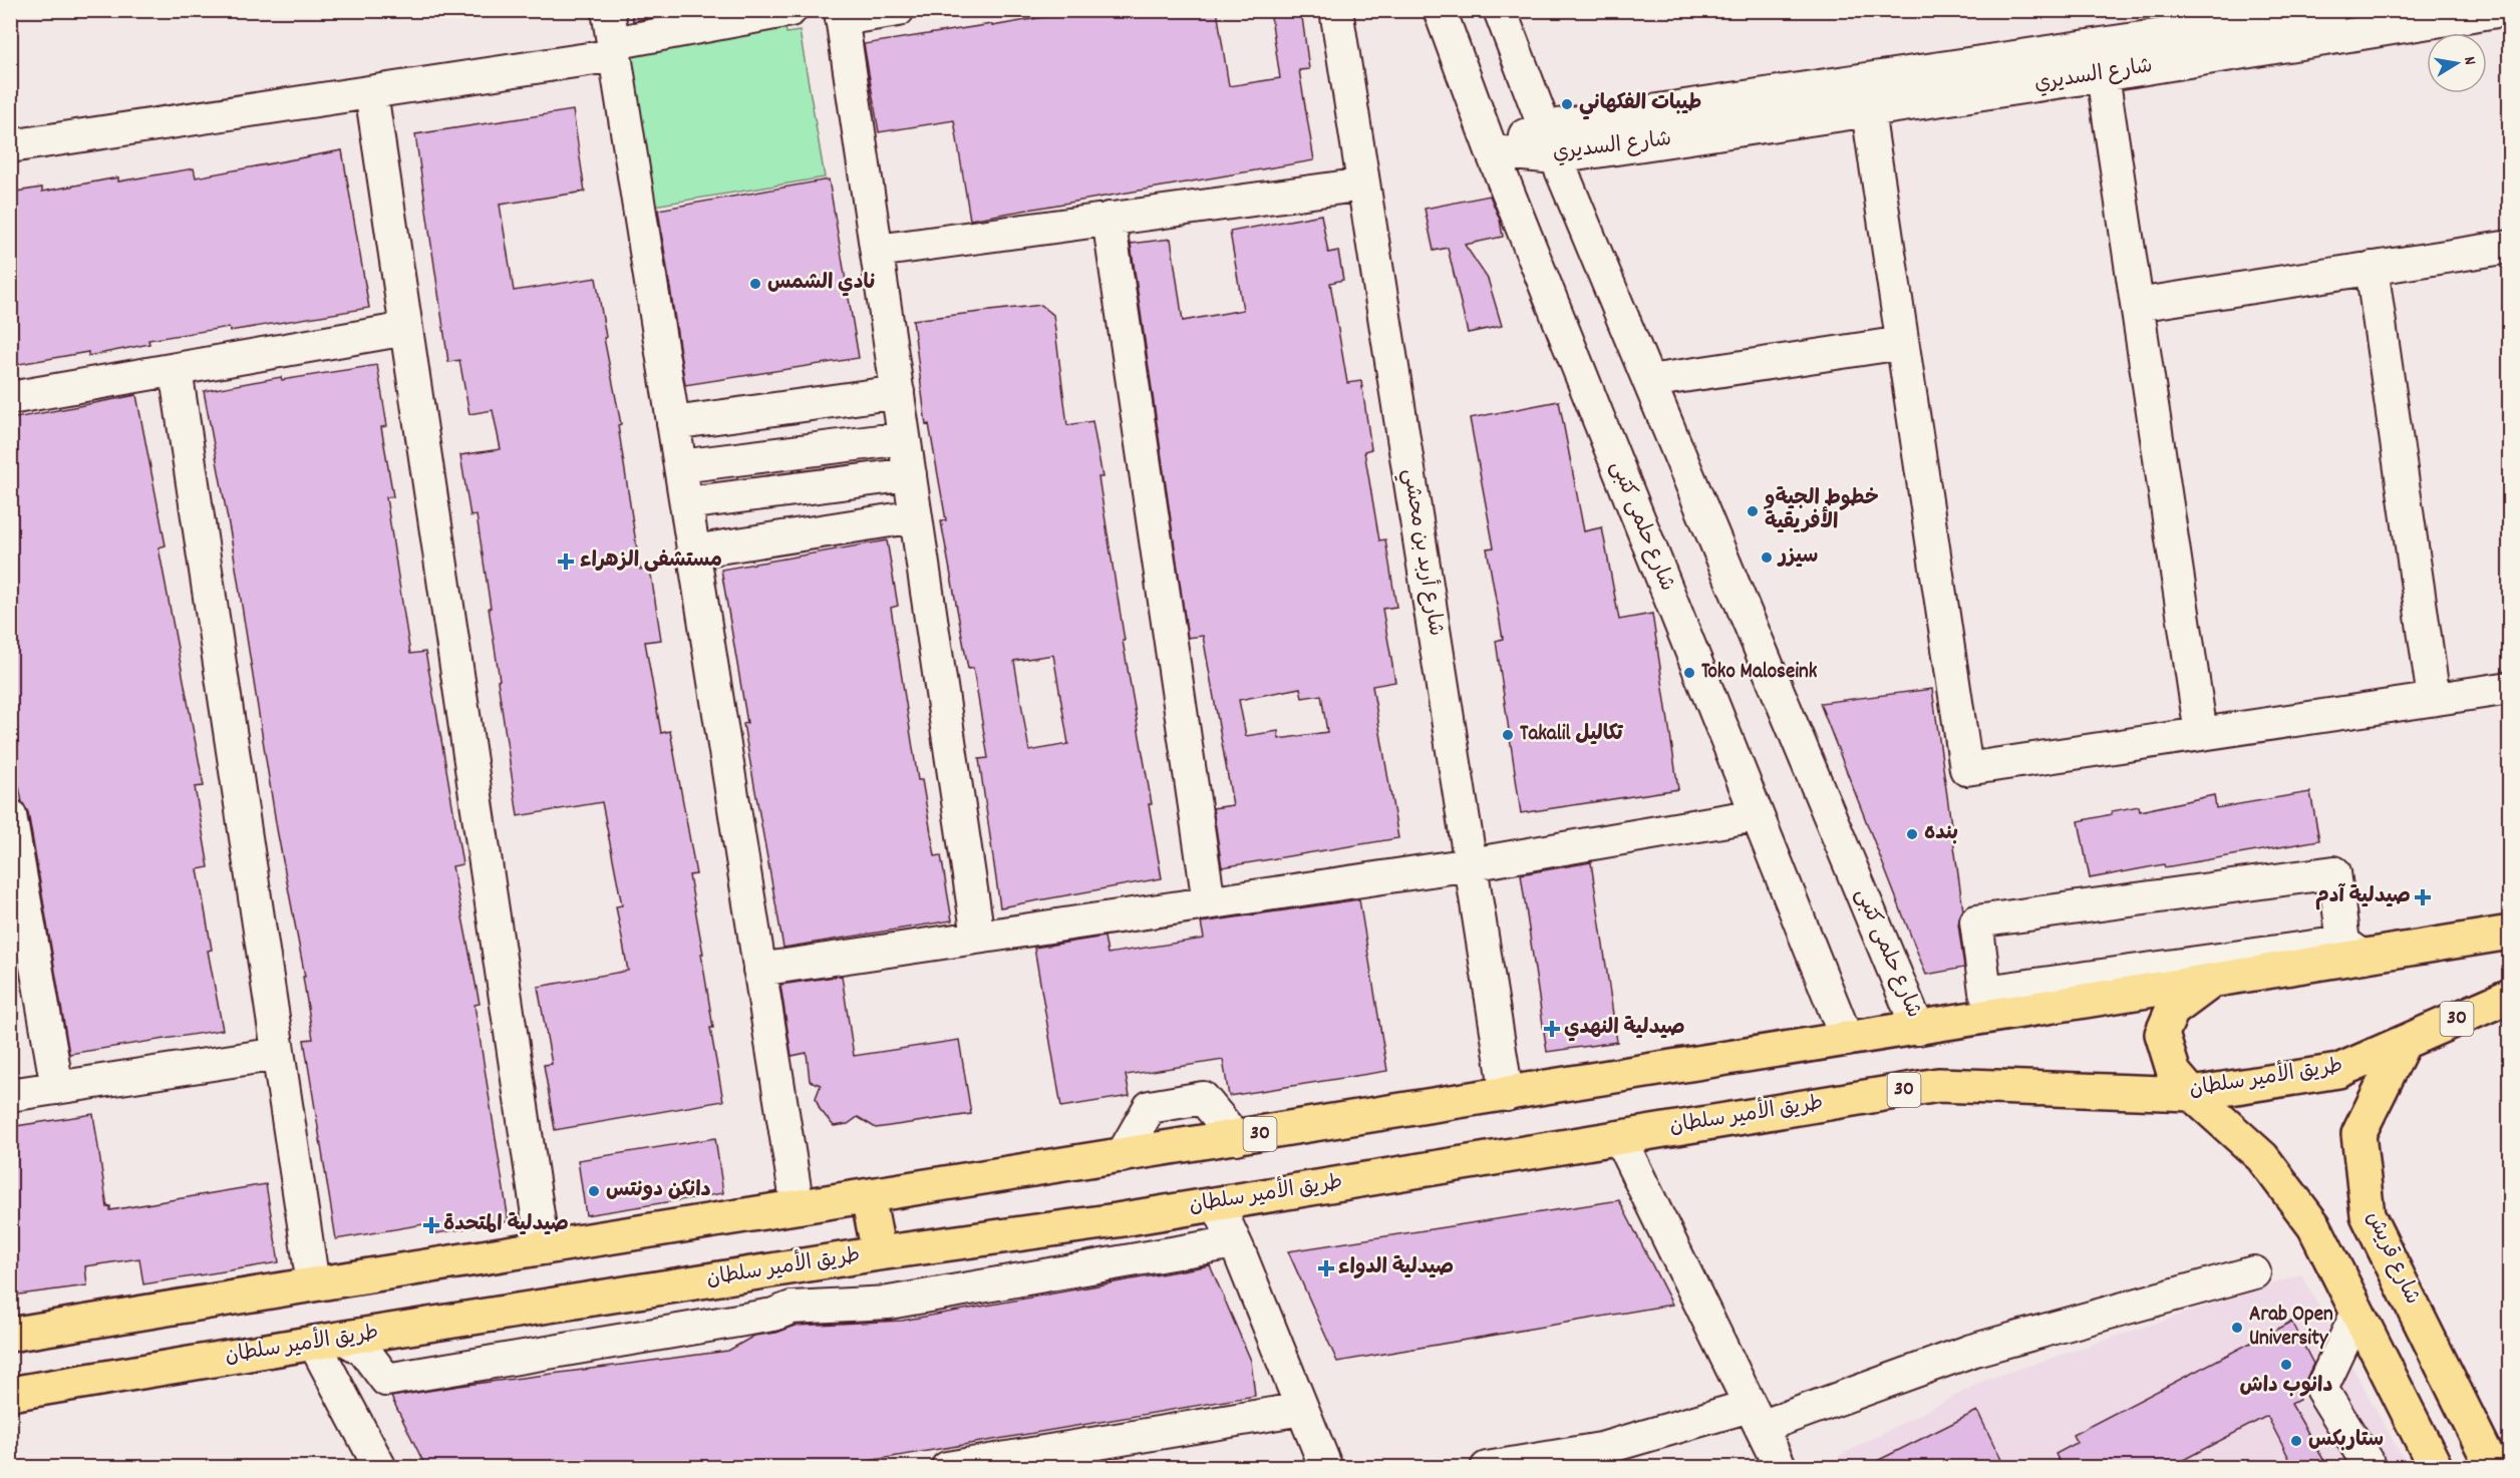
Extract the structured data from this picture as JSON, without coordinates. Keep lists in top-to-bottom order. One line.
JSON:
{"streets":{"main road":["30","طريق الأمير سلطان","شارع قريش"],"street":["شارع السديري","شارع حلمى كتبى","شارع أربد بن محشي"]},"crossings":[["شارع السديري","شارع حلمى كتبى"],["شارع حلمى كتبى","30"],["شارع أربد بن محشي","30"],["طريق الأمير سلطان","شارع قريش"]],"places":{"other":["طيبات الفكهاني","نادي الشمس","خطوط الجيةو الأفريقية","سيزر","Toko Maloseink","Takalil تكاليل","بنده","دانكن دونتس","Arab Open University","دانوب داش","ستاربكس"],"health":["مستشفى الزهراء","صيدلية آدم","صيدلية النهدي","صيدلية المتحدة","صيدلية الدواء"]},"north":"right"}
